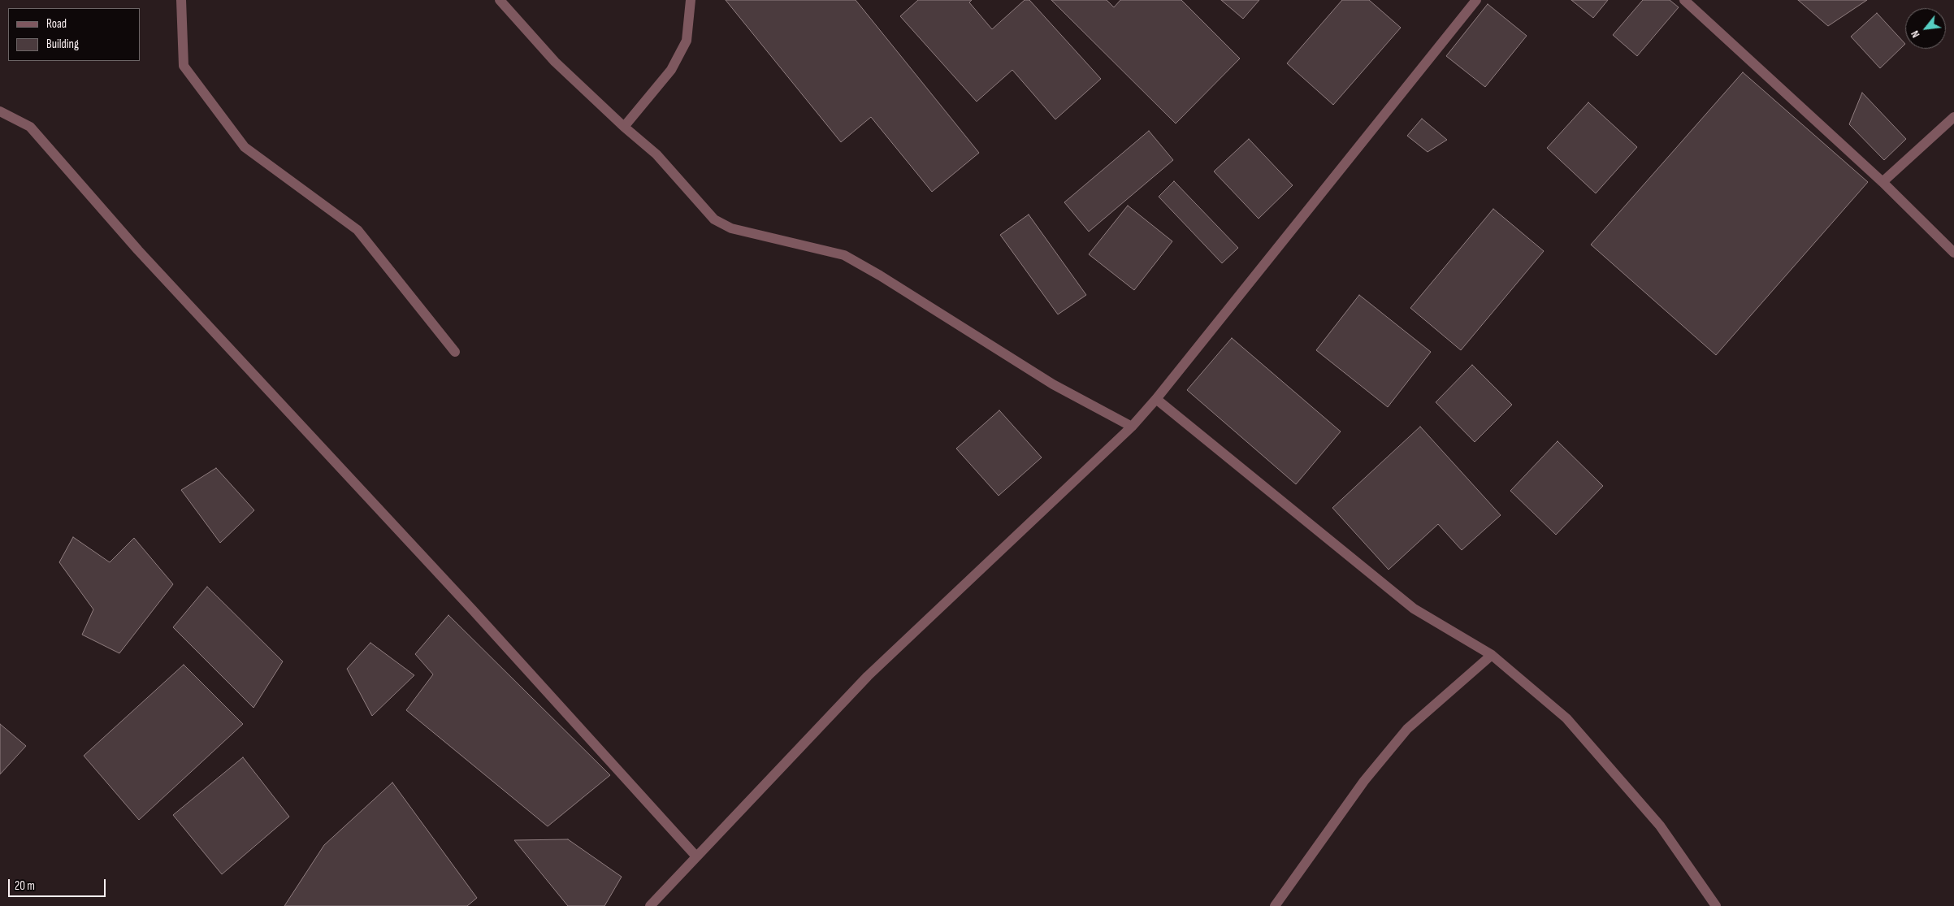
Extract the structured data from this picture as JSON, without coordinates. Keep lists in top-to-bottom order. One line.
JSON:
{"legend":["Road","Building"],"scale_bar":"20 m","north":"bottom left"}
